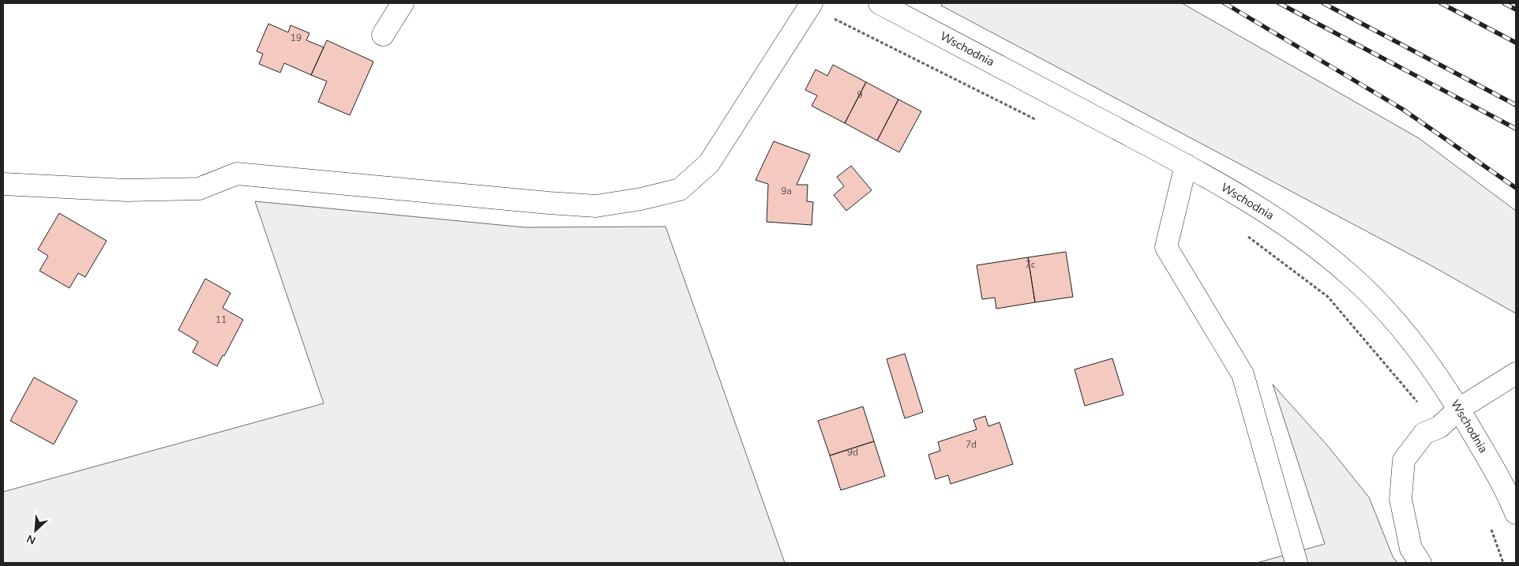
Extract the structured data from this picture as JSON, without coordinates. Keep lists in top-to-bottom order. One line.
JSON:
{"streets":{"main road":["Wschodnia"]},"house_numbers":["19","9","9a","7c","11","7d","9d"],"north":"bottom left"}
